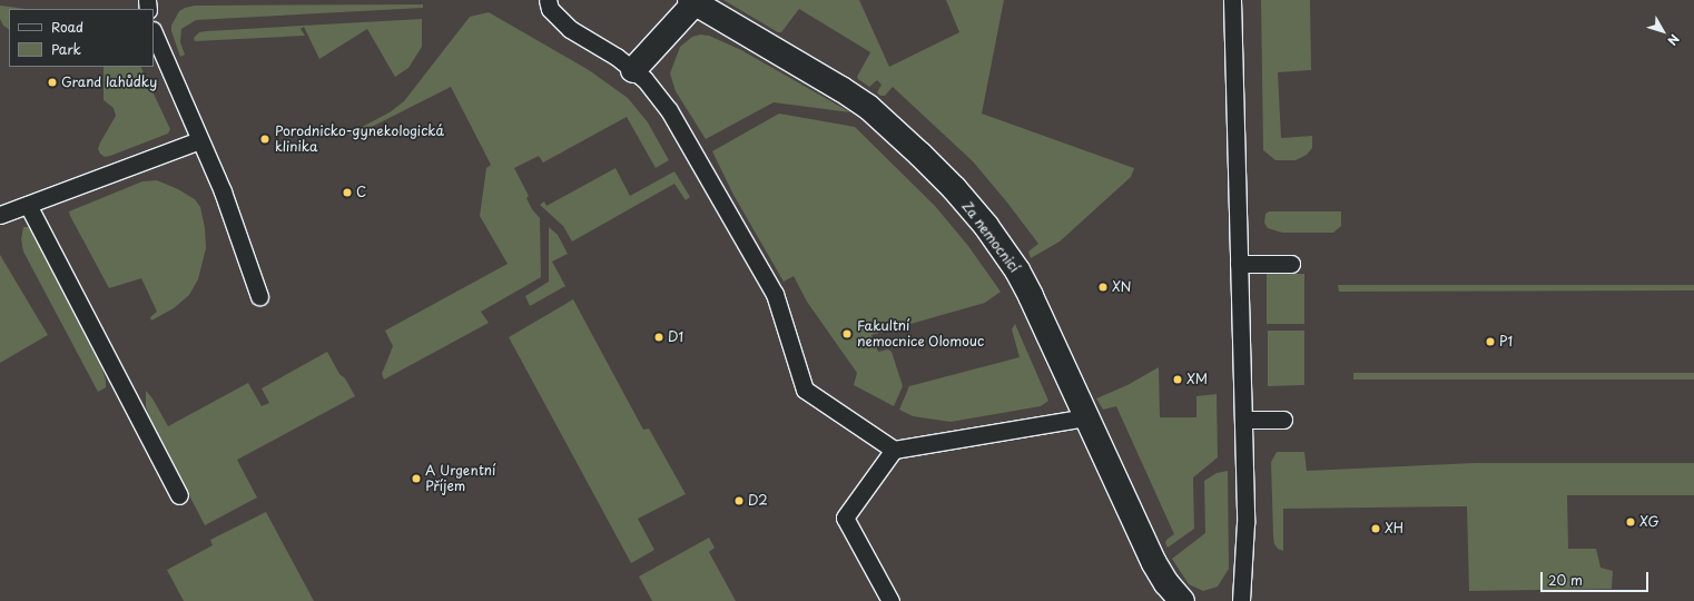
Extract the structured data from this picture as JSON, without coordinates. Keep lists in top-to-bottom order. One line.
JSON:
{"streets":{"street":["Za nemocnicí"]},"places":["Grand lahůdky","Porodnicko-gynekologická klinika","C","XN","Fakultní nemocnice Olomouc","D1","P1","XM","A Urgentní Příjem","D2","XG","XH"],"legend":["Road","Park"],"scale_bar":"20 m","north":"bottom right"}
